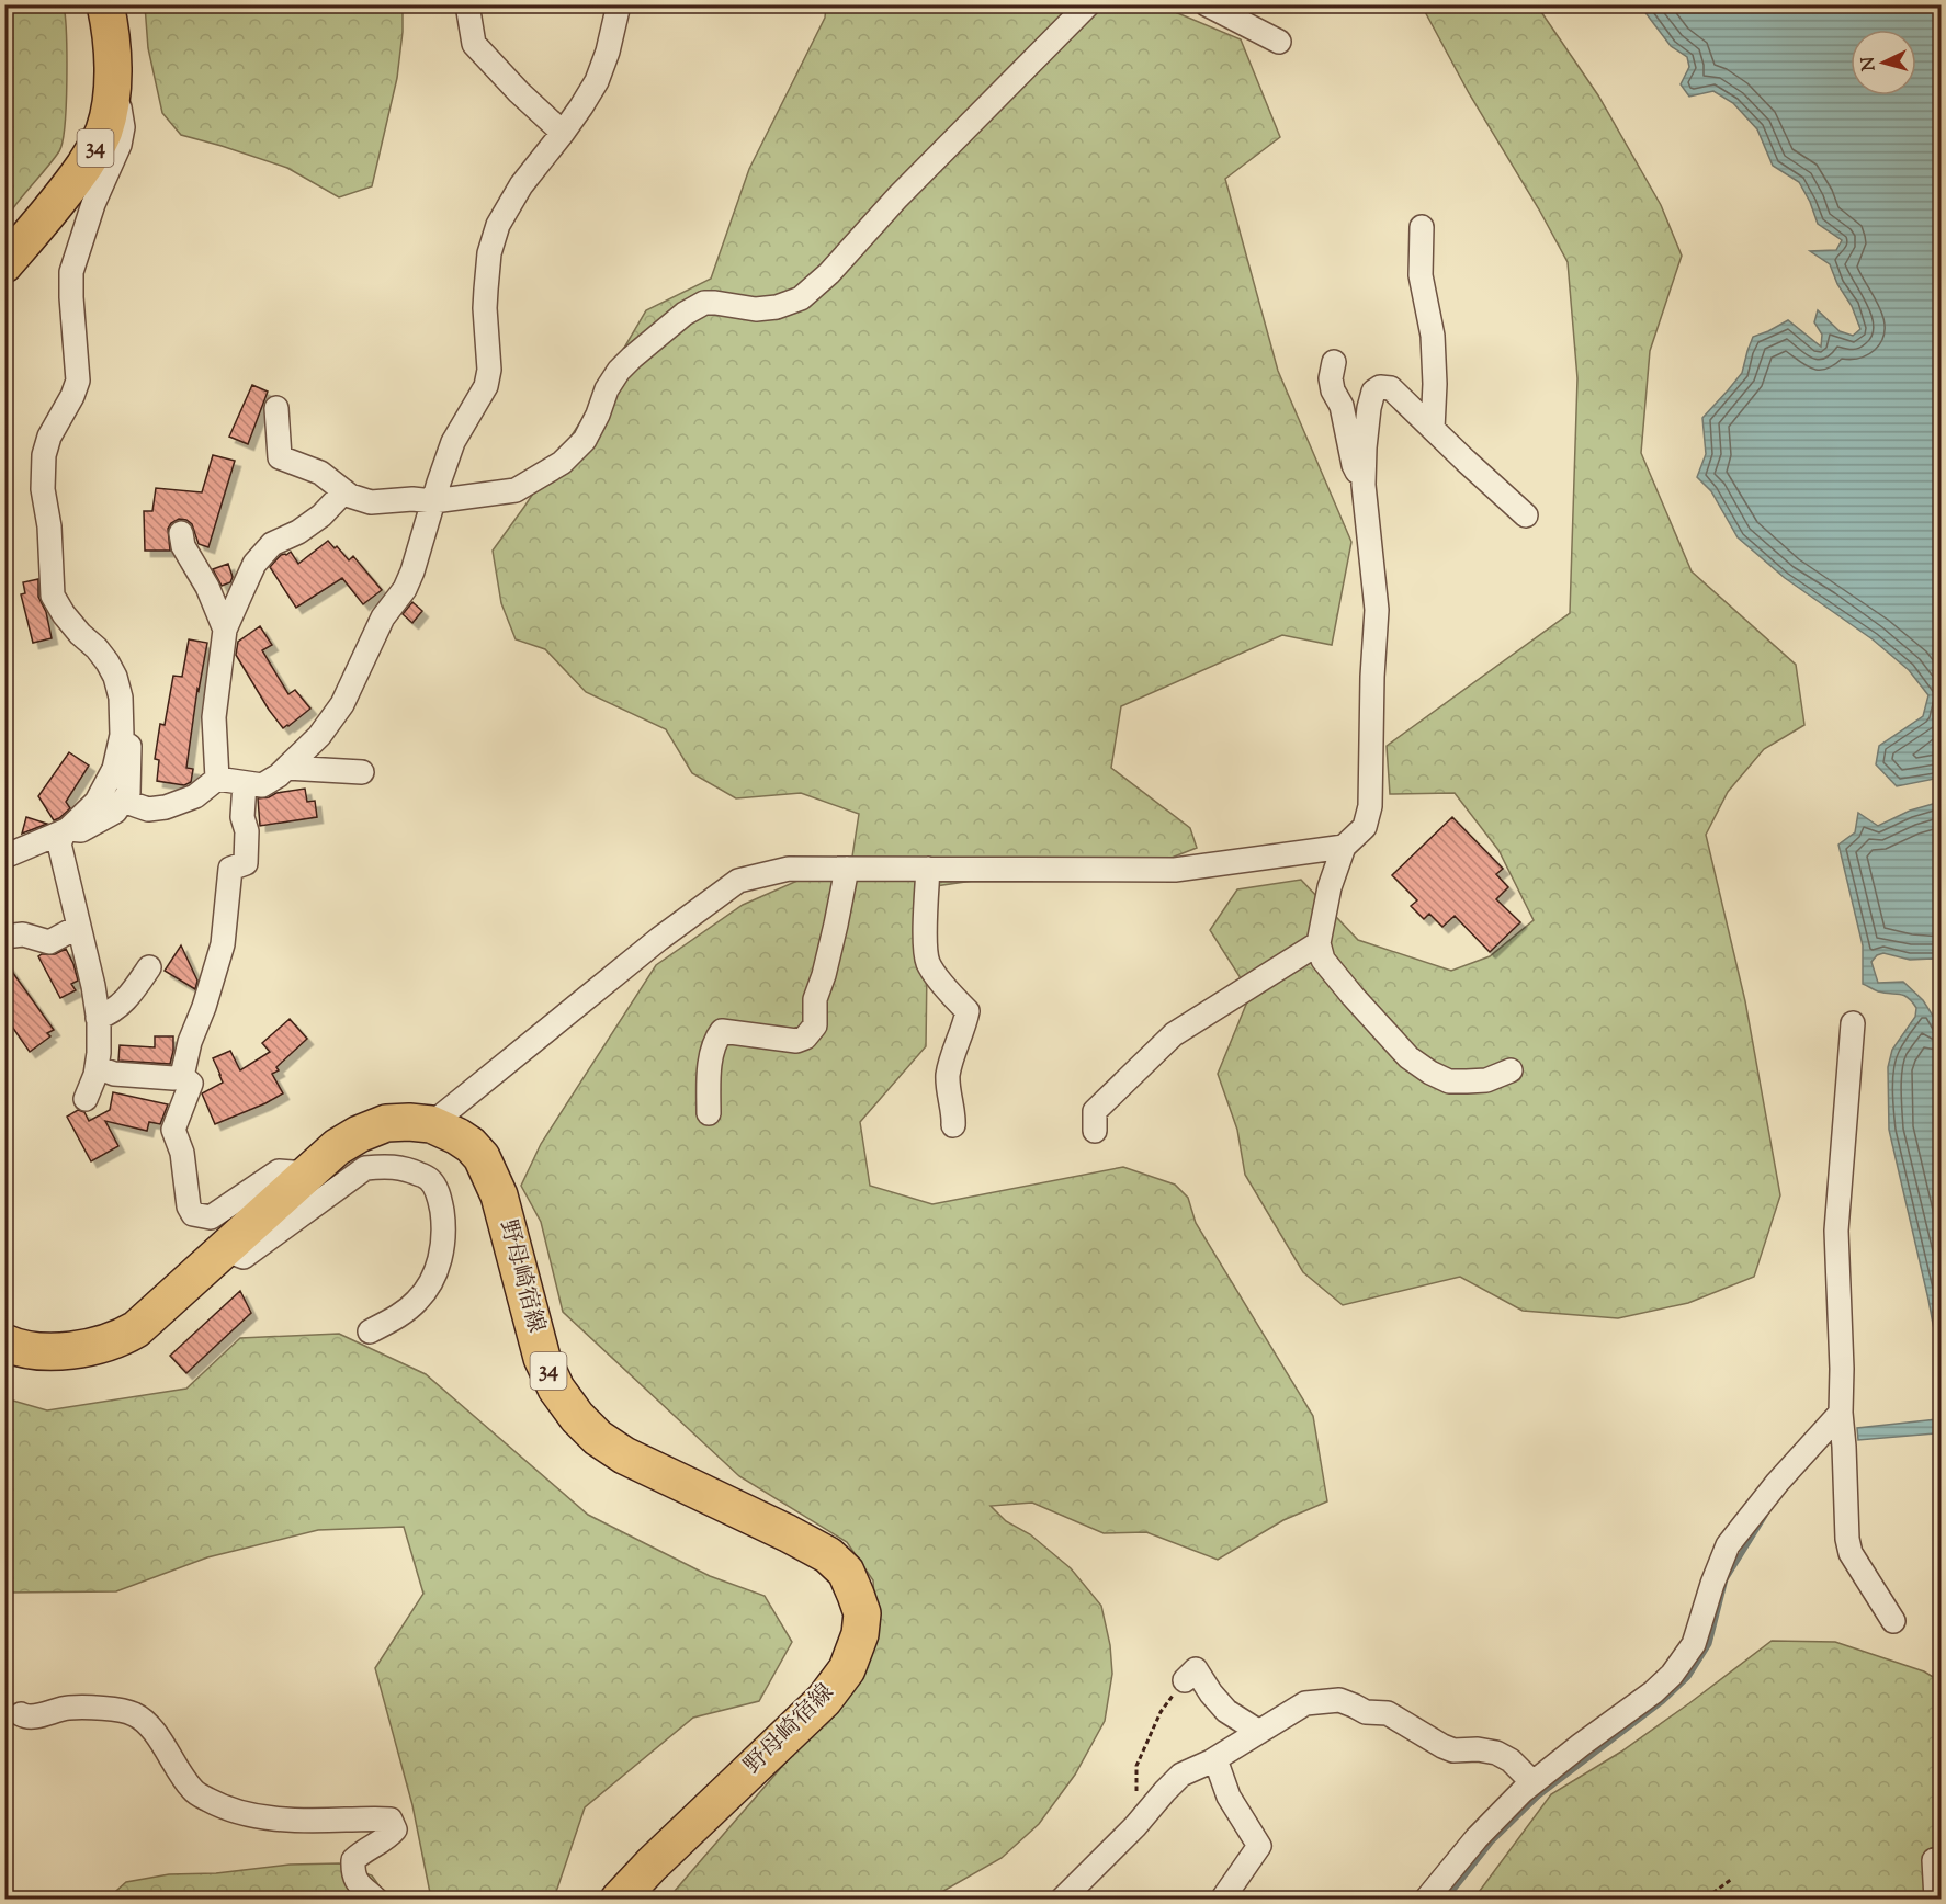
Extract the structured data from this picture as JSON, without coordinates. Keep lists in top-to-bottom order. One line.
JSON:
{"streets":{"main road":["34","野母崎宿線"]},"north":"left"}
